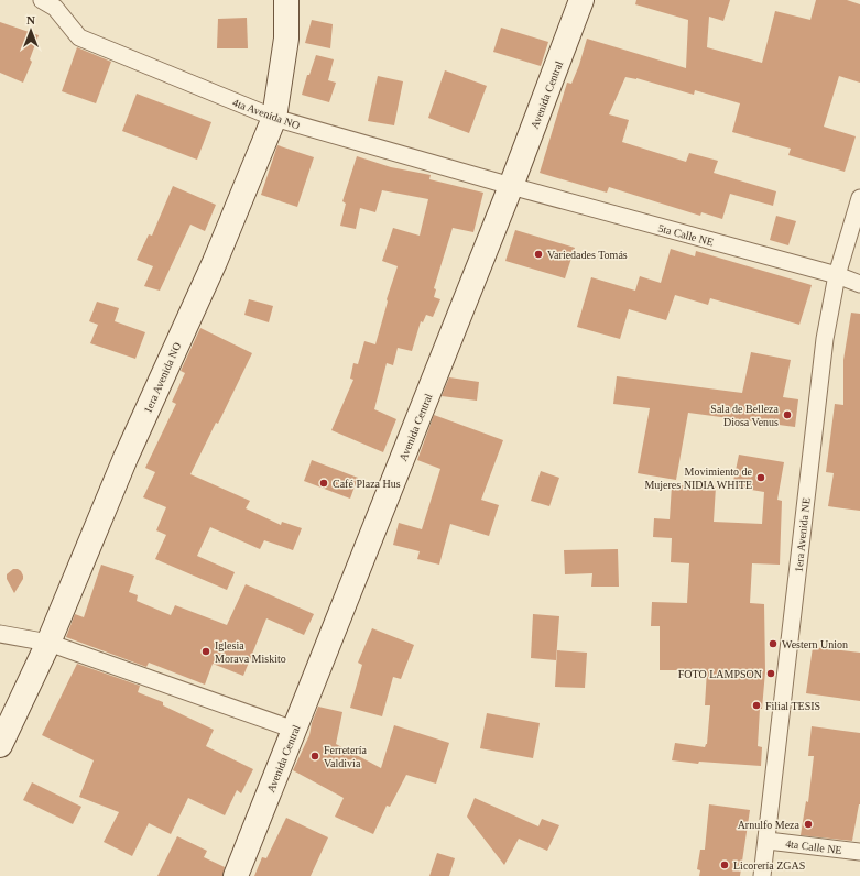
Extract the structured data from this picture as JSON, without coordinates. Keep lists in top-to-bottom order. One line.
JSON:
{"streets":{"street":["Avenida Central","4ta Avenida NO","5ta Calle NE","1era Avenida NO","1era Avenida NE","4ta Calle NE"]},"crossings":[["Avenida Central","4ta Avenida NO"],["Avenida Central","5ta Calle NE"],["4ta Avenida NO","5ta Calle NE"],["4ta Avenida NO","1era Avenida NO"],["5ta Calle NE","1era Avenida NE"],["1era Avenida NE","4ta Calle NE"]],"places":["Variedades Tomás","Sala de Belleza Diosa Venus","Movimiento de Mujeres NIDIA WHITE","Café Plaza Hus","Western Union","Iglesia Morava Miskito","FOTO LAMPSON","Filial TESIS","Ferretería Valdivia","Arnulfo Meza","Licorería ZGAS"],"north":"top"}
